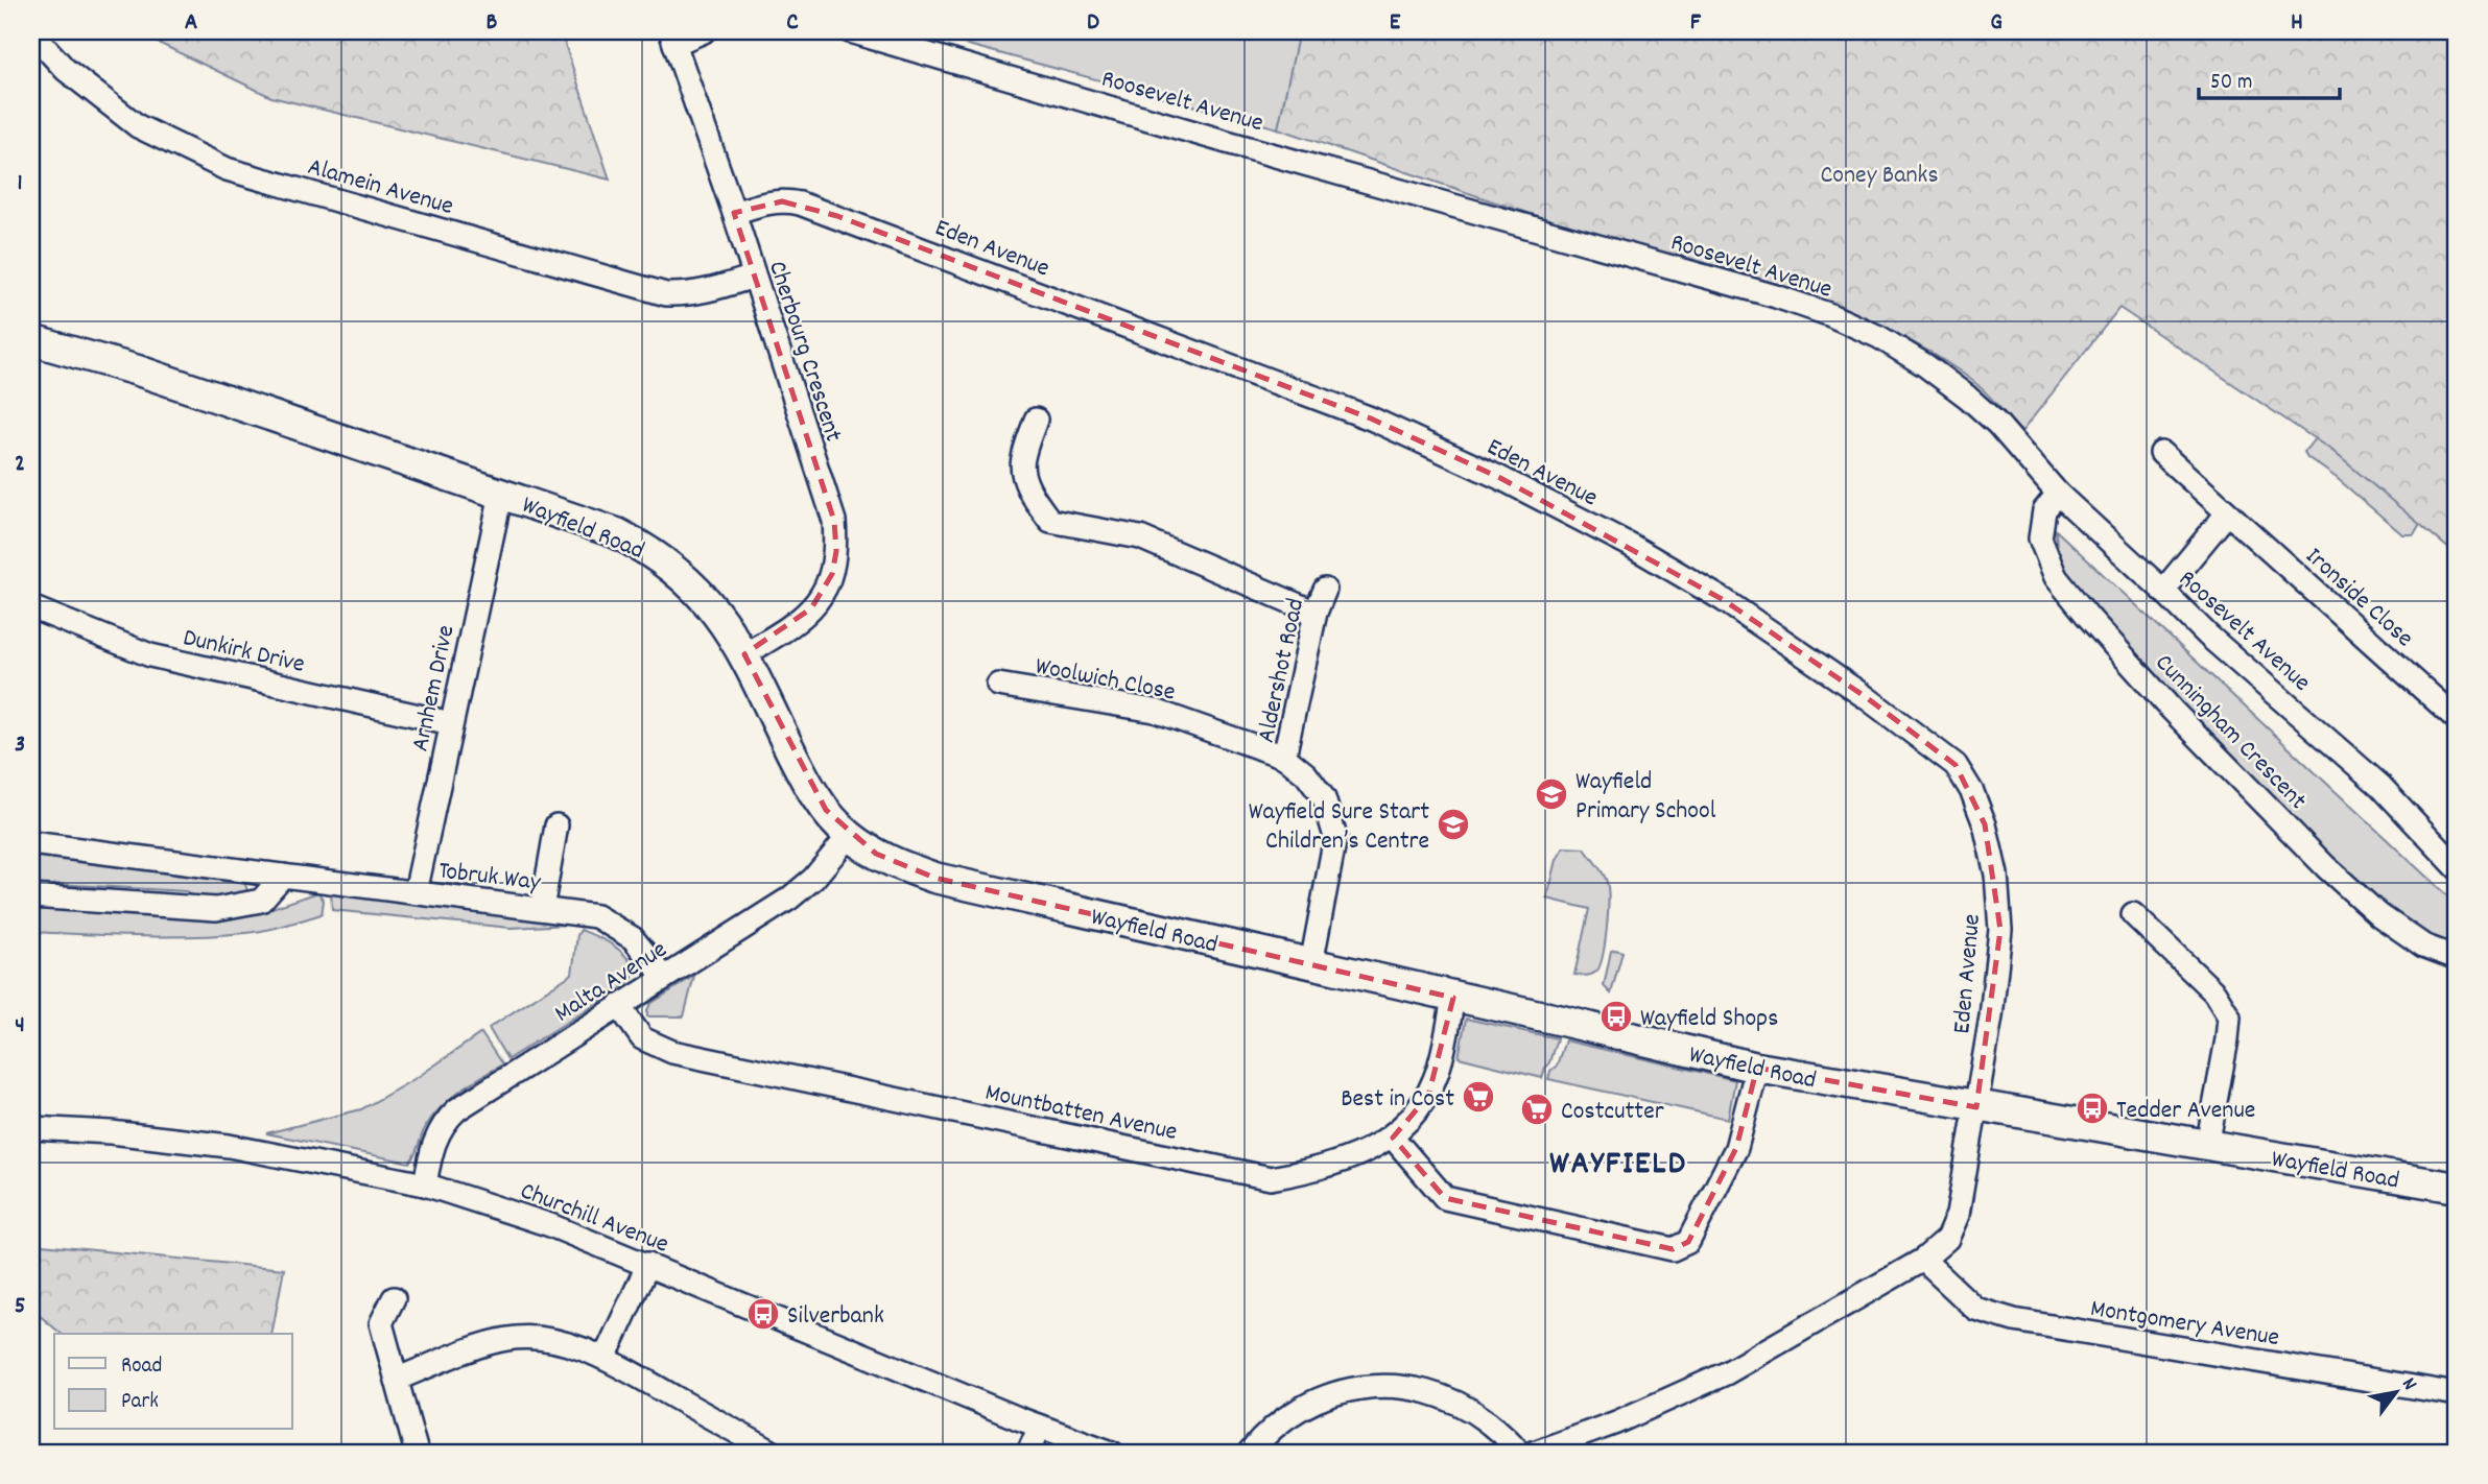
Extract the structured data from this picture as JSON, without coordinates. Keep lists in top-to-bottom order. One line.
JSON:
{"streets":{"street":["Roosevelt Avenue","Alamein Avenue","Eden Avenue","Cherbourg Crescent","Wayfield Road","Ironside Close","Dunkirk Drive","Aldershot Road","Woolwich Close","Arnhem Drive","Cunningham Crescent","Tobruk Way","Malta Avenue","Mountbatten Avenue","Churchill Avenue","Montgomery Avenue"]},"crossings":[["Roosevelt Avenue","Cunningham Crescent"],["Alamein Avenue","Cherbourg Crescent"],["Eden Avenue","Cherbourg Crescent"],["Eden Avenue","Wayfield Road"],["Cherbourg Crescent","Wayfield Road"],["Wayfield Road","Aldershot Road"],["Wayfield Road","Arnhem Drive"],["Wayfield Road","Malta Avenue"],["Wayfield Road","Mountbatten Avenue"],["Dunkirk Drive","Arnhem Drive"],["Aldershot Road","Woolwich Close"],["Arnhem Drive","Tobruk Way"],["Tobruk Way","Malta Avenue"],["Malta Avenue","Mountbatten Avenue"],["Malta Avenue","Churchill Avenue"]],"districts":["WAYFIELD"],"parks":["Coney Banks"],"places":{"school or university":["Wayfield Primary School","Wayfield Sure Start Children’s Centre"],"bus stop":["Wayfield Shops","Tedder Avenue","Silverbank"],"supermarket":["Best in Cost","Costcutter"]},"legend":["Road","Park"],"scale_bar":"50 m","north":"top right","grid":{"columns":["A","B","C","D","E","F","G","H"],"rows":["1","2","3","4","5"]}}
